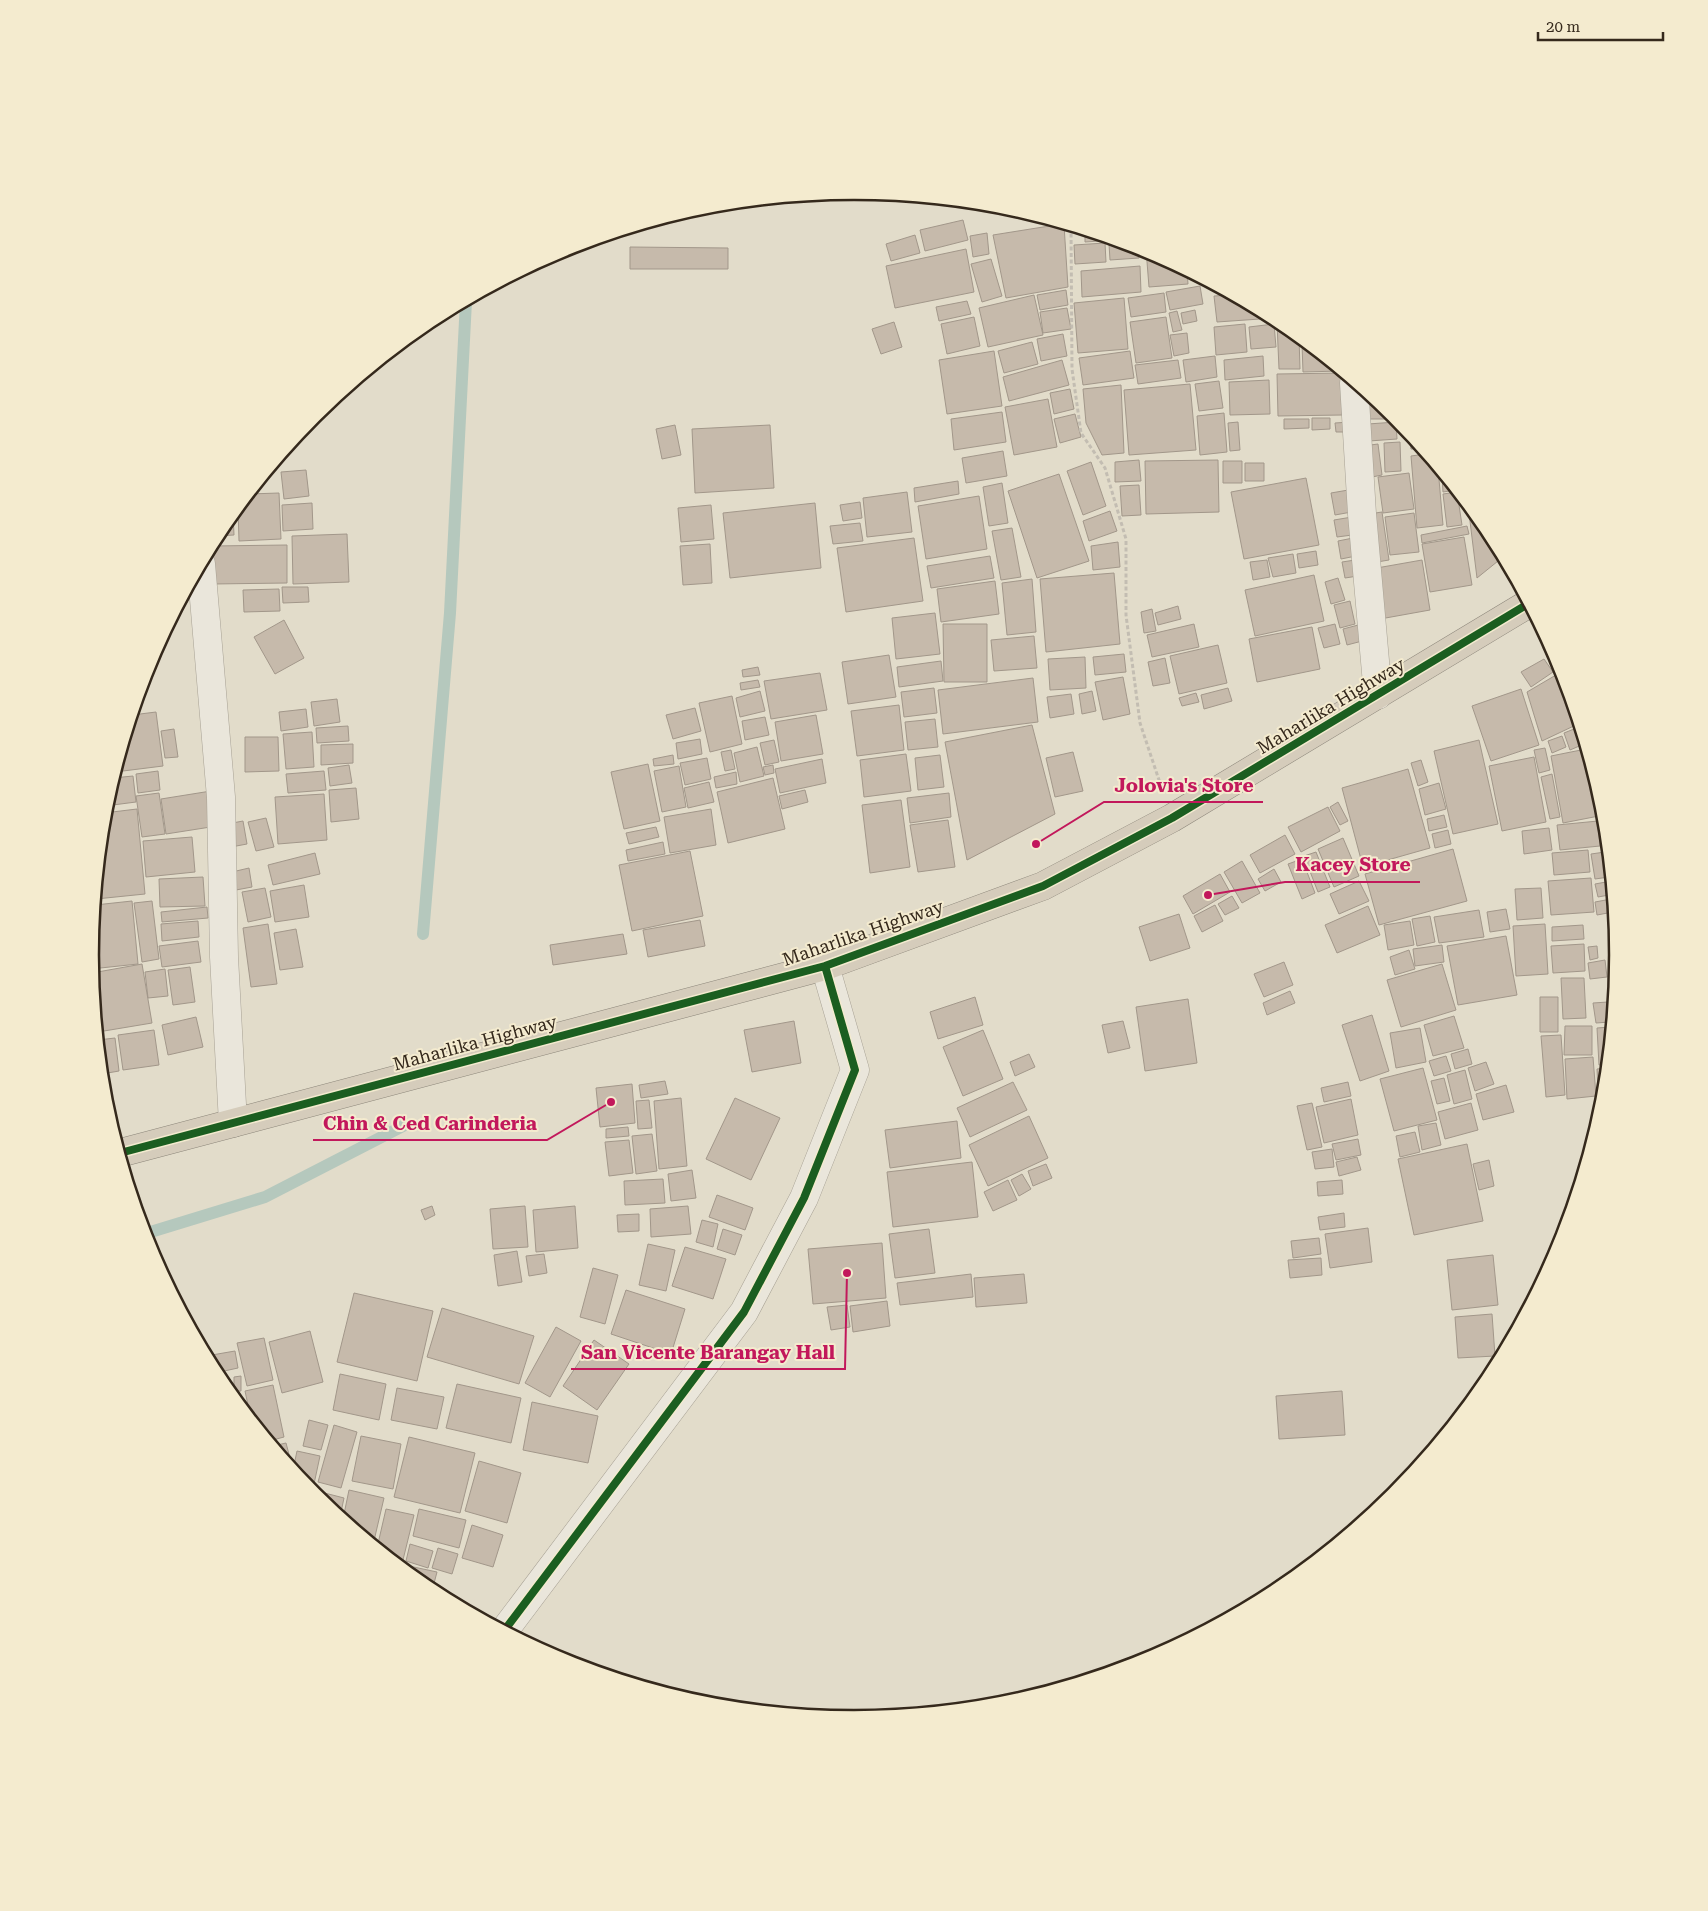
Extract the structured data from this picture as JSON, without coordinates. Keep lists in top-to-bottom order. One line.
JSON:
{"streets":{"highway":["Maharlika Highway"]},"places":["Jolovia's Store","Kacey Store","Chin & Ced Carinderia","San Vicente Barangay Hall"],"scale_bar":"20 m"}
